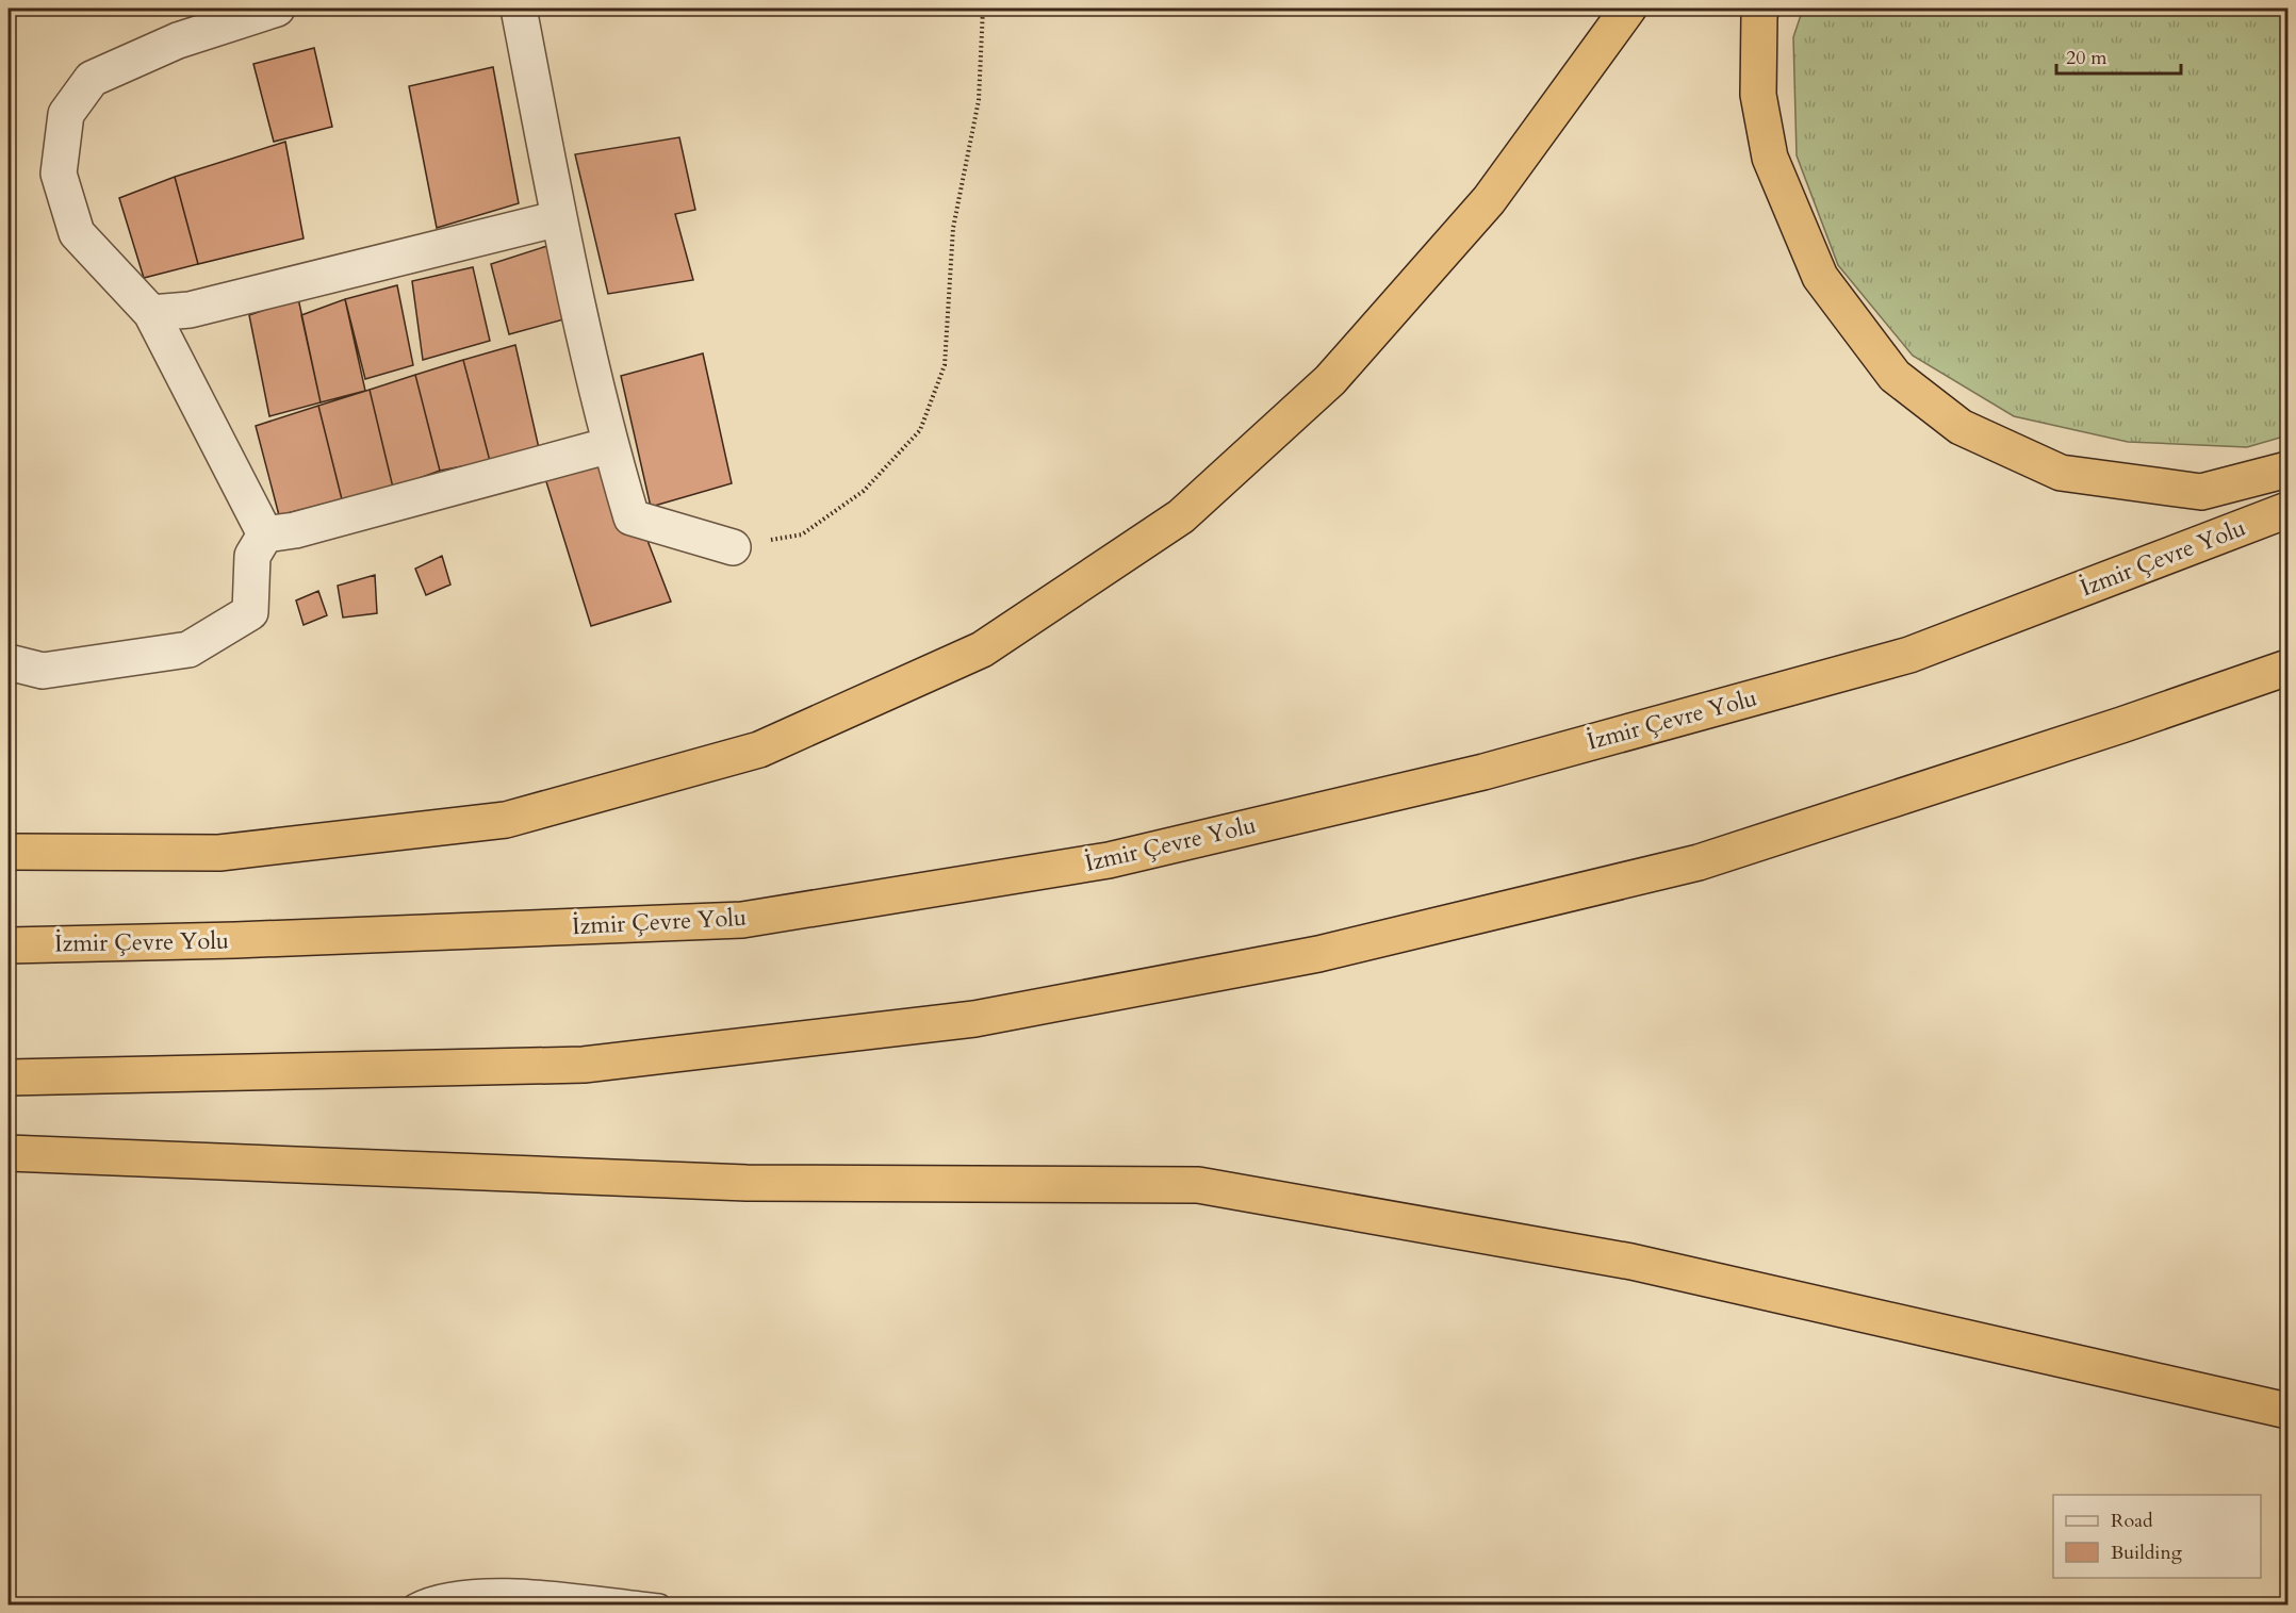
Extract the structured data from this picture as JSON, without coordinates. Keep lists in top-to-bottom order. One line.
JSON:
{"streets":{"highway":["İzmir Çevre Yolu"]},"legend":["Road","Building"],"scale_bar":"20 m"}
